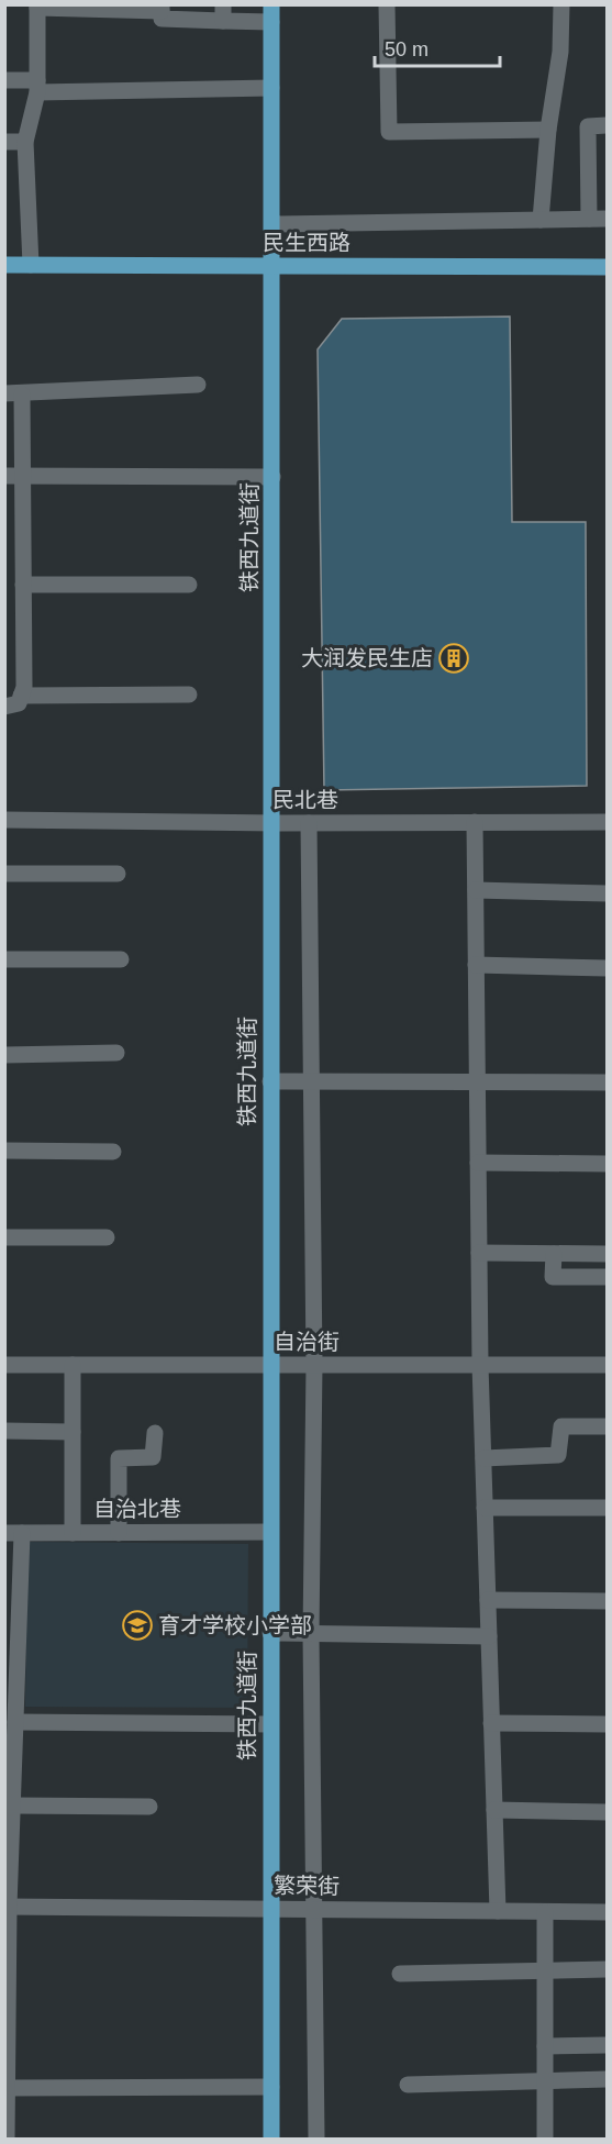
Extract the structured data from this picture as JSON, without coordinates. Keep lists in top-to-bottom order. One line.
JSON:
{"streets":{"main road":["民生西路","铁西九道街"],"street":["民北巷","自治街","自治北巷","繁荣街"]},"crossings":[["民生西路","铁西九道街"],["铁西九道街","民北巷"],["铁西九道街","自治街"],["铁西九道街","自治北巷"],["铁西九道街","繁荣街"]],"places":{"building":["大润发民生店"],"school or university":["育才学校小学部"]},"scale_bar":"50 m"}
